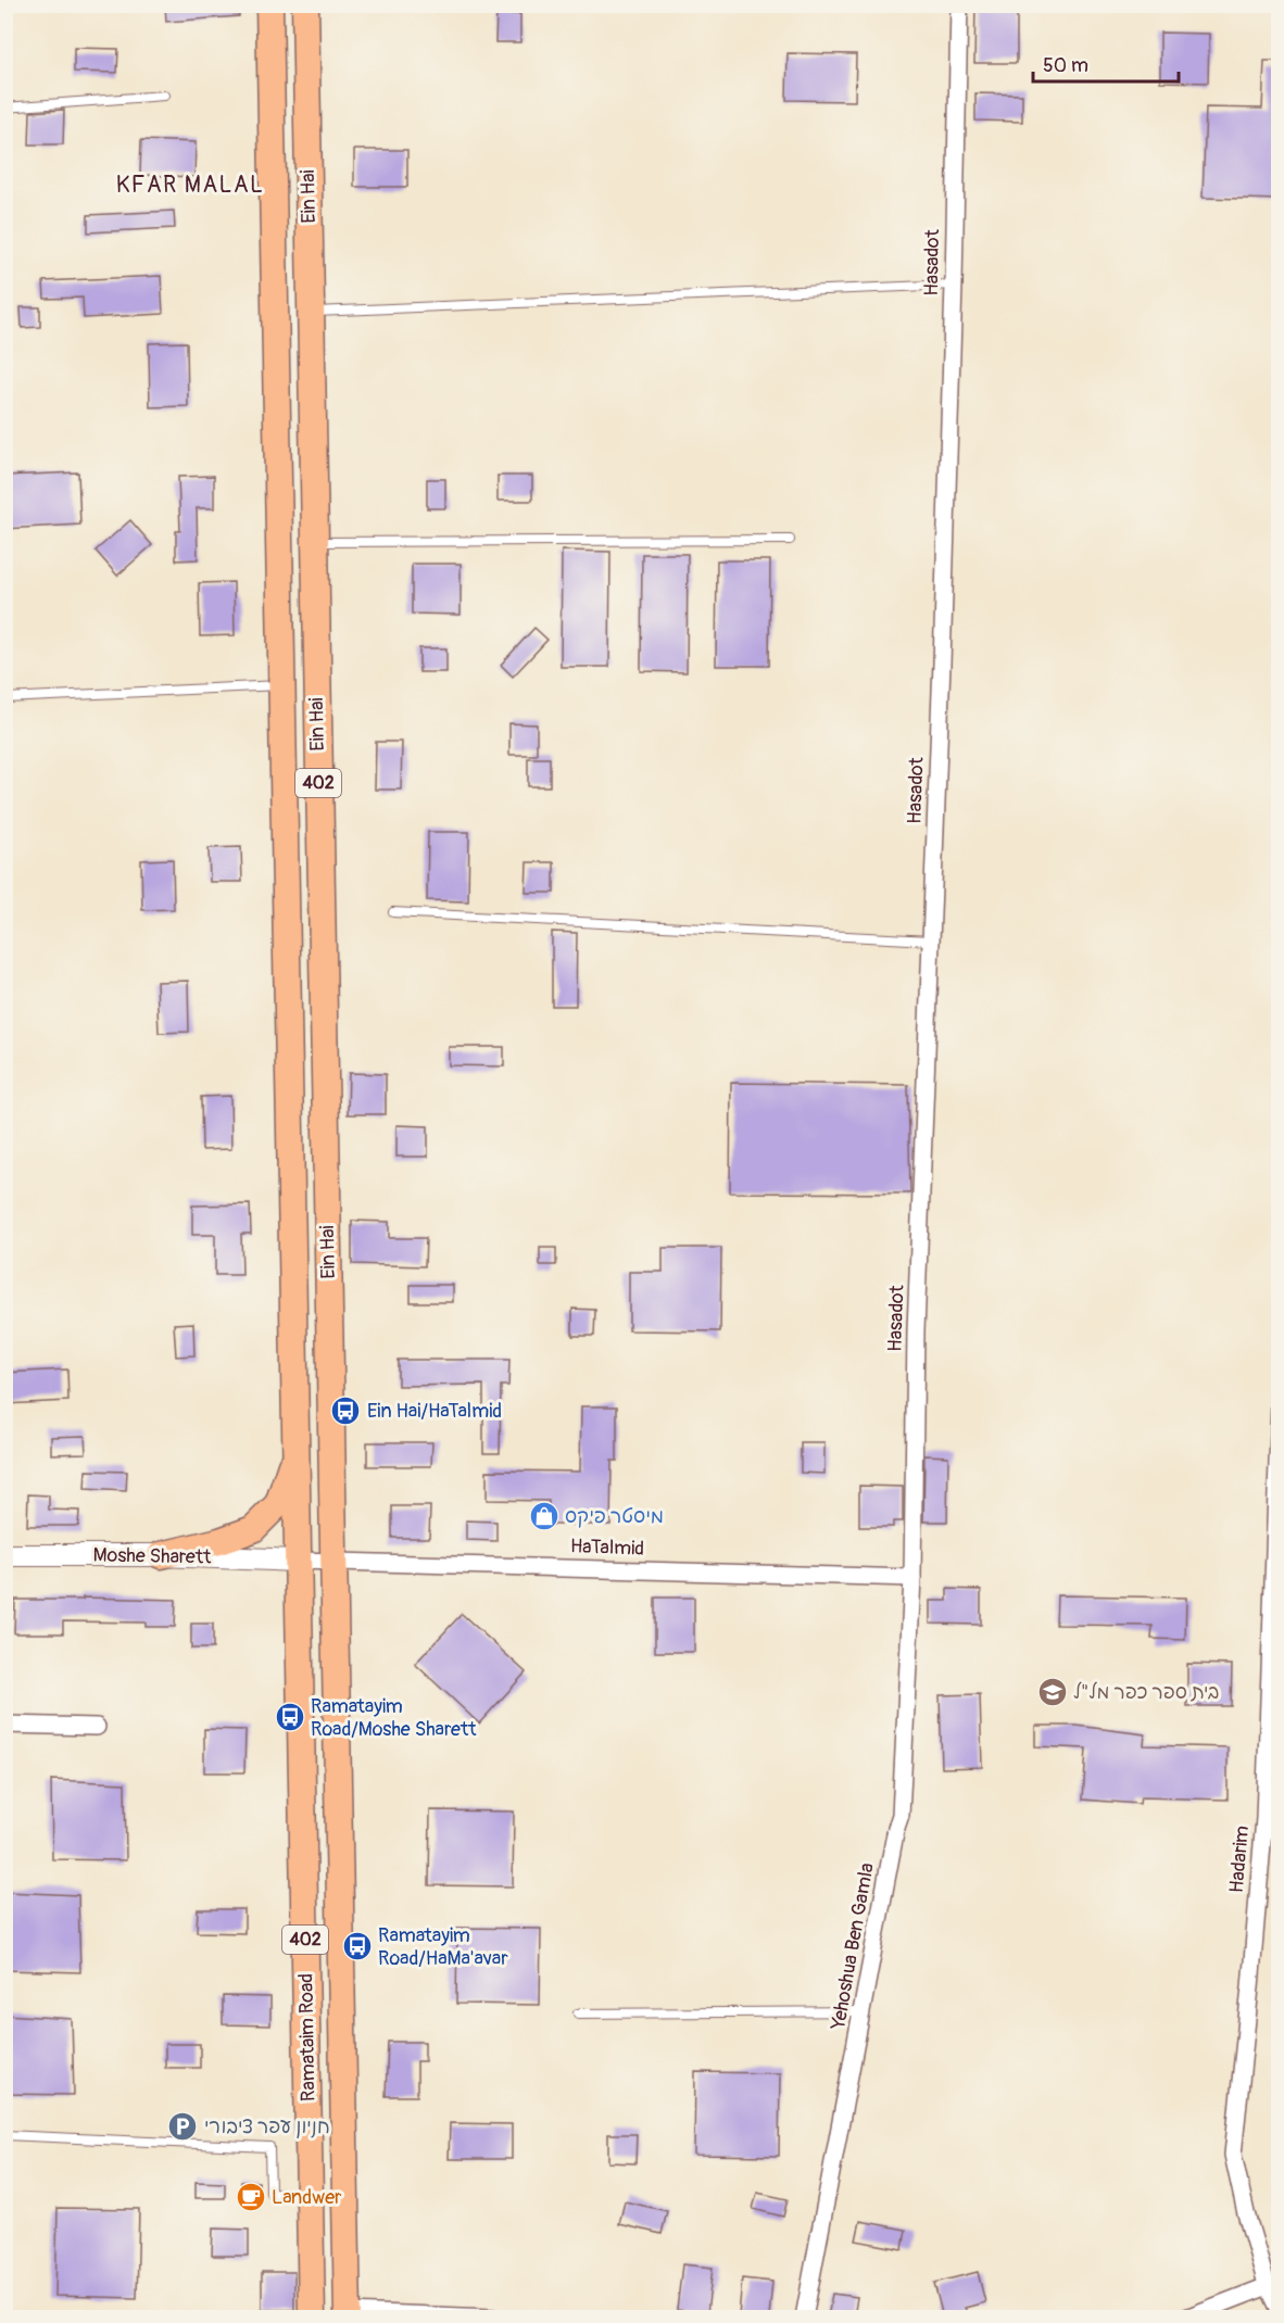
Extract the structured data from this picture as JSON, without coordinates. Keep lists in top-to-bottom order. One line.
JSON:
{"streets":{"main road":["Ein Hai","402","Ramataim Road"],"street":["Hasadot","HaTalmid","Moshe Sharett","Hadarim","Yehoshua Ben Gamla"]},"crossings":[["Ein Hai","HaTalmid"],["Ein Hai","Moshe Sharett"],["Ein Hai","Ramataim Road"],["Hasadot","HaTalmid"],["Hasadot","Yehoshua Ben Gamla"],["HaTalmid","Moshe Sharett"],["HaTalmid","Yehoshua Ben Gamla"],["HaTalmid","Ramataim Road"],["Moshe Sharett","Ramataim Road"]],"districts":["KFAR MALAL"],"places":{"bus stop":["Ein Hai/HaTalmid","Ramatayim Road/Moshe Sharett","Ramatayim Road/HaMa'avar"],"shop":["מיסטר פיקס"],"school or university":["בית ספר כפר מל\"ל"],"parking":["חניון עפר ציבורי"],"cafe":["Landwer"]},"scale_bar":"50 m"}
